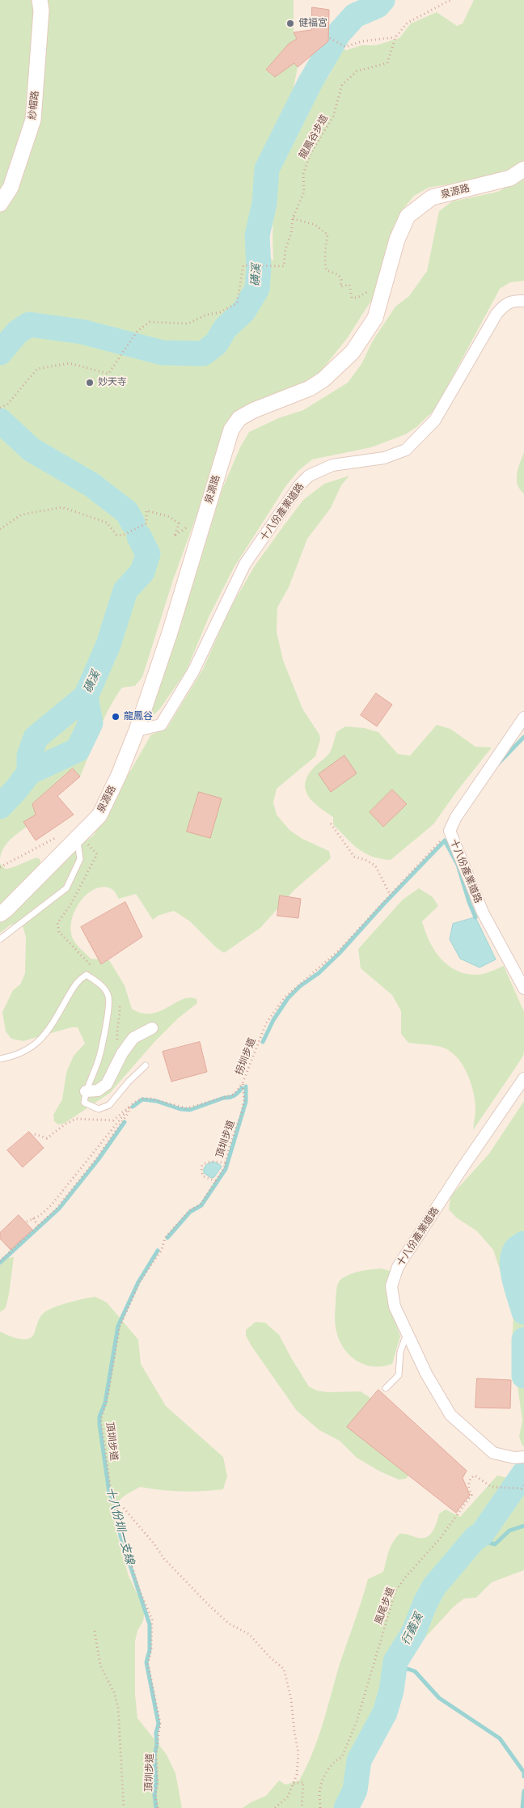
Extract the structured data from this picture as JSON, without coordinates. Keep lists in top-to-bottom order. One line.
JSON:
{"streets":{"street":["紗帽路","泉源路","十八份產業道路"],"path":["龍鳳谷步道","拐圳步道","頂圳步道","風尾步道"]},"crossings":[["泉源路","十八份產業道路"],["十八份產業道路","拐圳步道"],["拐圳步道","頂圳步道"]],"water":["磺溪","十八份圳一支線","行義溪"],"places":["健福宮","妙天寺","龍鳳谷"]}
